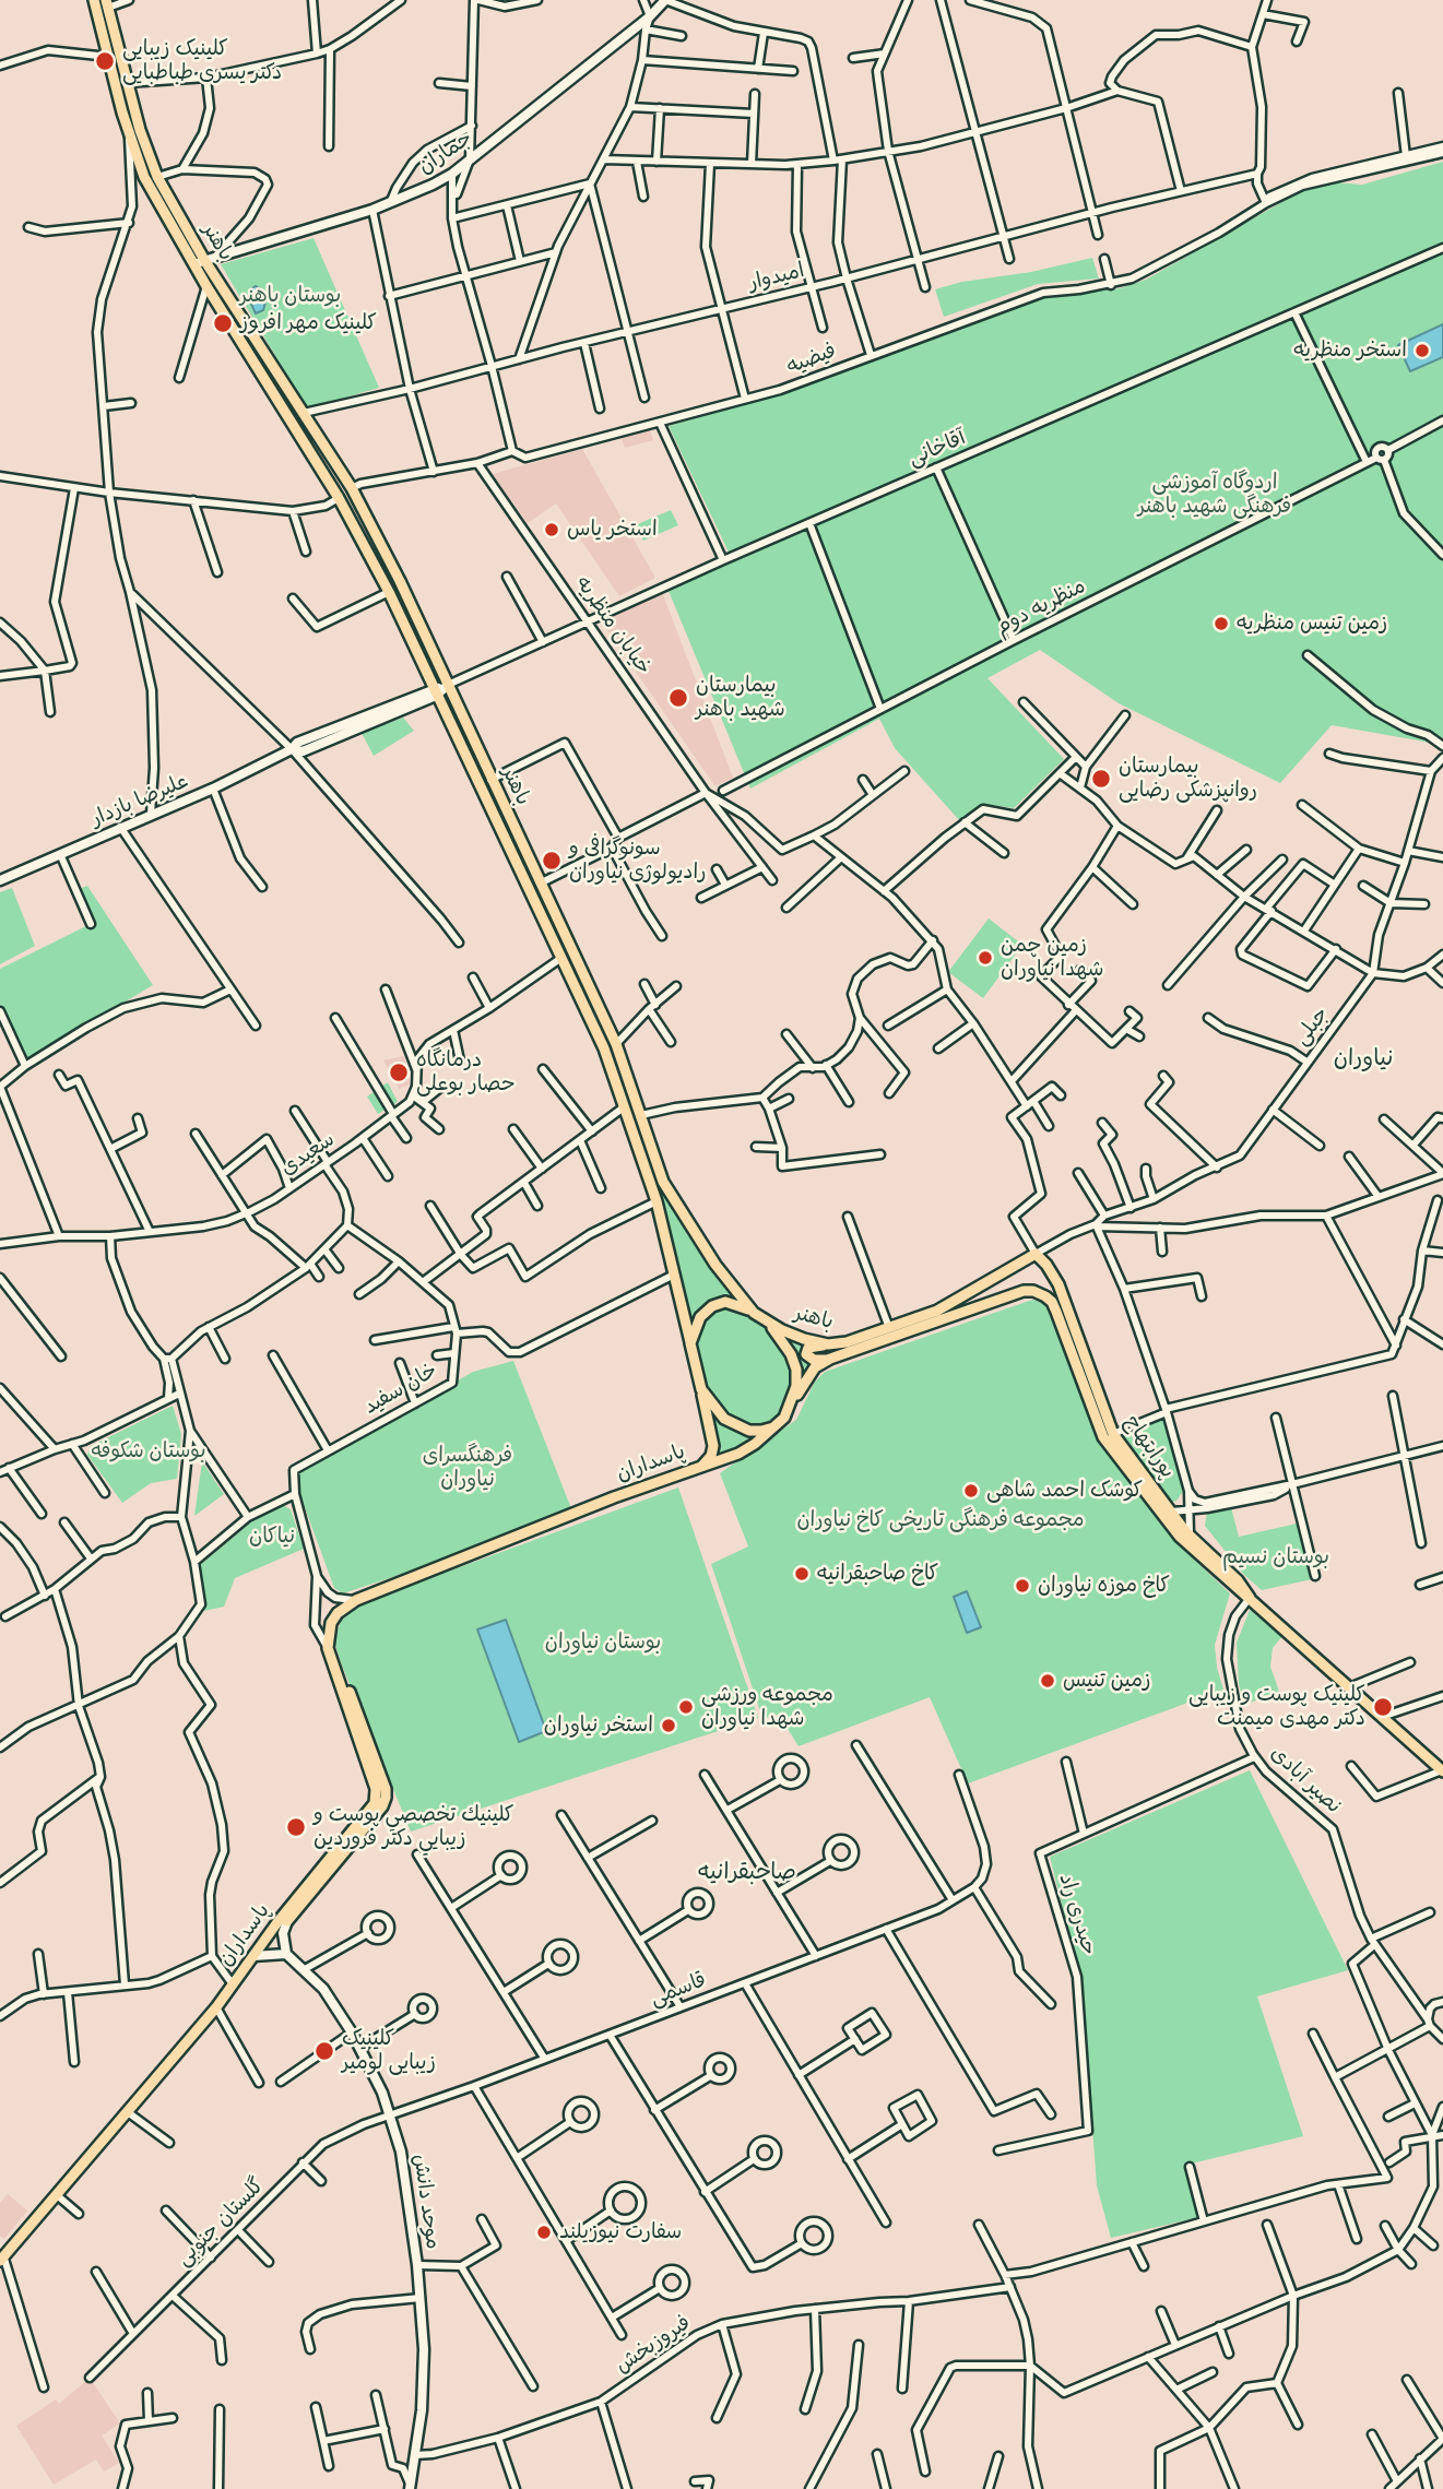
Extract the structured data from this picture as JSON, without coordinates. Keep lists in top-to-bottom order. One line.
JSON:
{"streets":{"main road":["جماران","باهنر","علیرضا بازدار","پورابتهاج","پاسداران","موحد دانش"],"street":["امیدوار","فیضیه","آقاخانی","منظریه دوم","خیابان منظریه","جبلی","سعیدی","خان سفید","نصیر آبادی","حیدری راد","قاسمی","گلستان جنوبی","فیروزبخش"]},"crossings":[["جماران","باهنر"],["باهنر","امیدوار"],["باهنر","فیضیه"],["باهنر","آقاخانی"],["باهنر","علیرضا بازدار"],["باهنر","پورابتهاج"],["باهنر","پاسداران"],["فیضیه","خیابان منظریه"],["آقاخانی","خیابان منظریه"],["آقاخانی","علیرضا بازدار"],["پورابتهاج","نصیر آبادی"],["نصیر آبادی","حیدری راد"],["قاسمی","موحد دانش"],["قاسمی","گلستان جنوبی"],["موحد دانش","گلستان جنوبی"],["موحد دانش","فیروزبخش"]],"districts":["نیاوران","صاحبقرانیه"],"parks":["بوستان باهنر","اردوگاه آموزشی فرهنگی شهید باهنر","بوستان شکوفه","فرهنگسرای نیاوران","مجموعه فرهنگی تاریخی کاخ نیاوران","نیاکان","بوستان نسیم","بوستان نیاوران"],"places":["کلینیک زیبایی دکتر یسری طباطبایی","کلینیک مهر افروز","استخر منظریه","استخر یاس","زمین تنیس منظریه","بیمارستان شهید باهنر","بیمارستان روانپزشکی رضایی","سونوگرافی و رادیولوژی نیاوران","زمین چمن شهدا نیاوران","درمانگاه حصار بوعلی","کوشک احمد شاهی","کاخ صاحبقرانیه","کاخ موزه نیاوران","زمین تنیس","مجموعه ورزشی شهدا نیاوران","کلینیک پوست و زیبایی دکتر مهدی میمنت","استخر نیاوران","كلينيك تخصصي پوست و زيبايي دكتر فروردين","کلینیک زیبایی لومیر","سفارت نیوزیلند"]}
